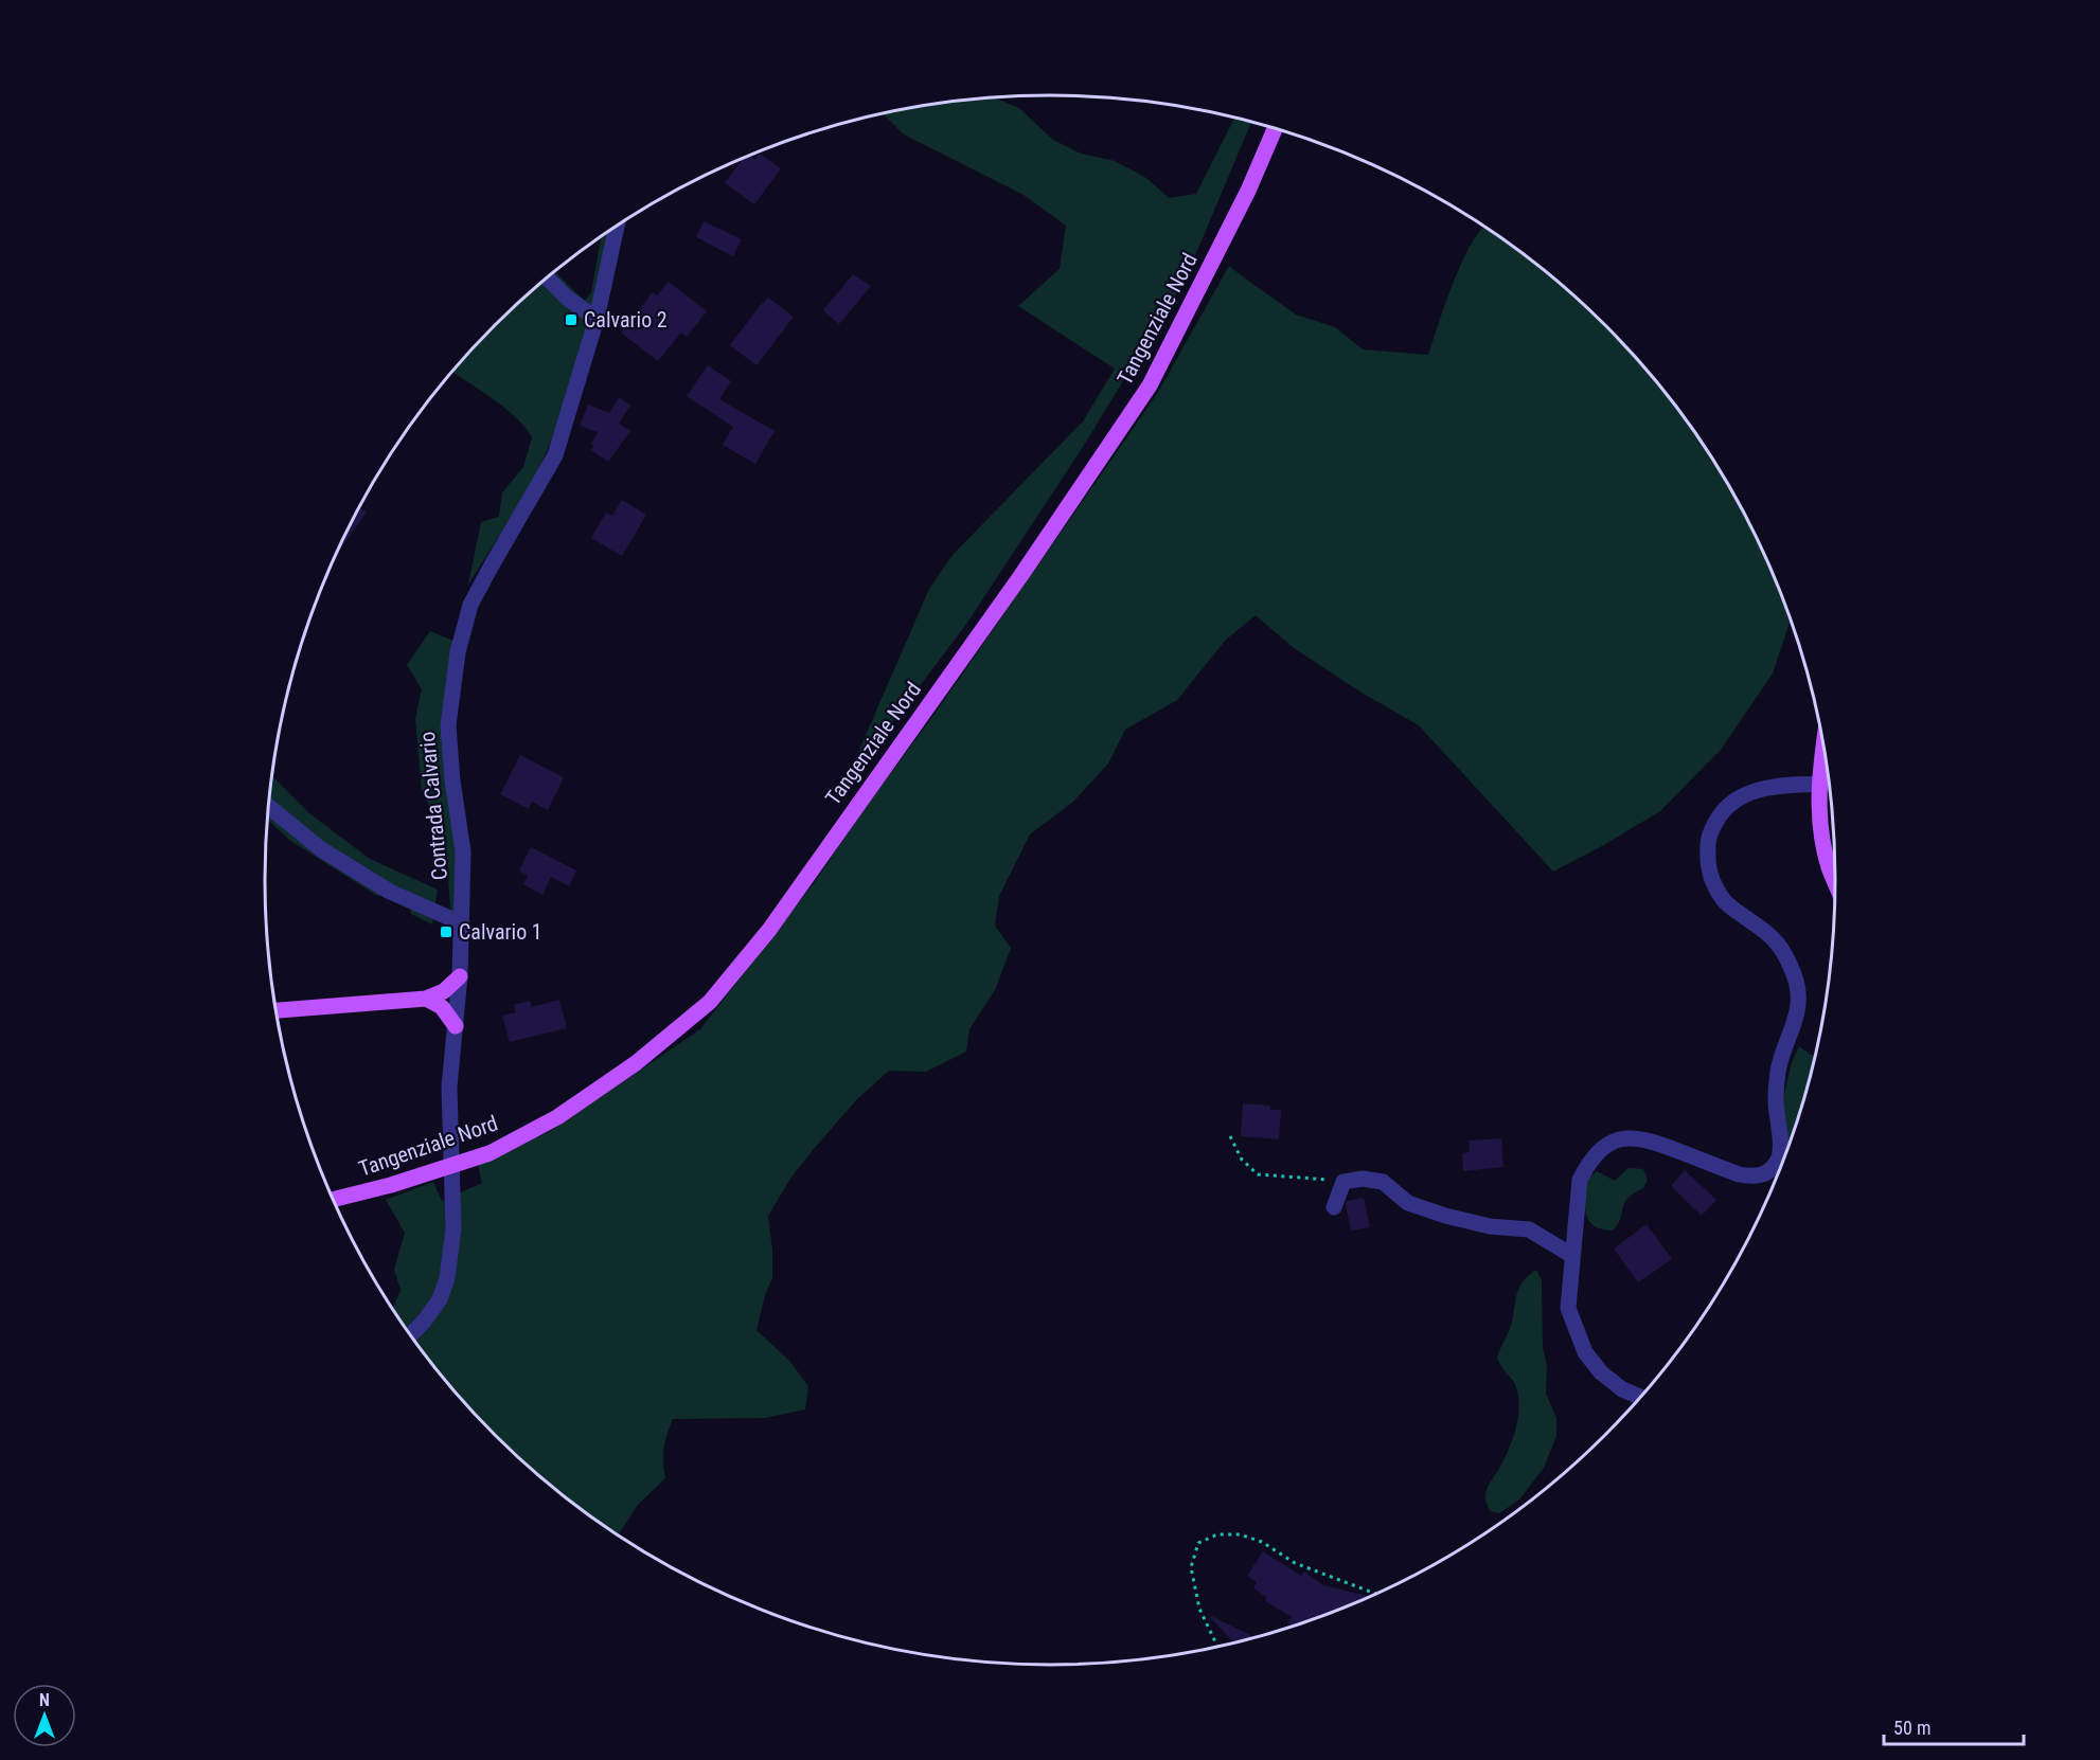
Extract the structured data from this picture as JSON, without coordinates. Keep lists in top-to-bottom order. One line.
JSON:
{"streets":{"main road":["Tangenziale Nord"],"street":["Contrada Calvario"]},"places":{"transit":["Calvario 2","Calvario 1"]},"scale_bar":"50 m","north":"top"}
